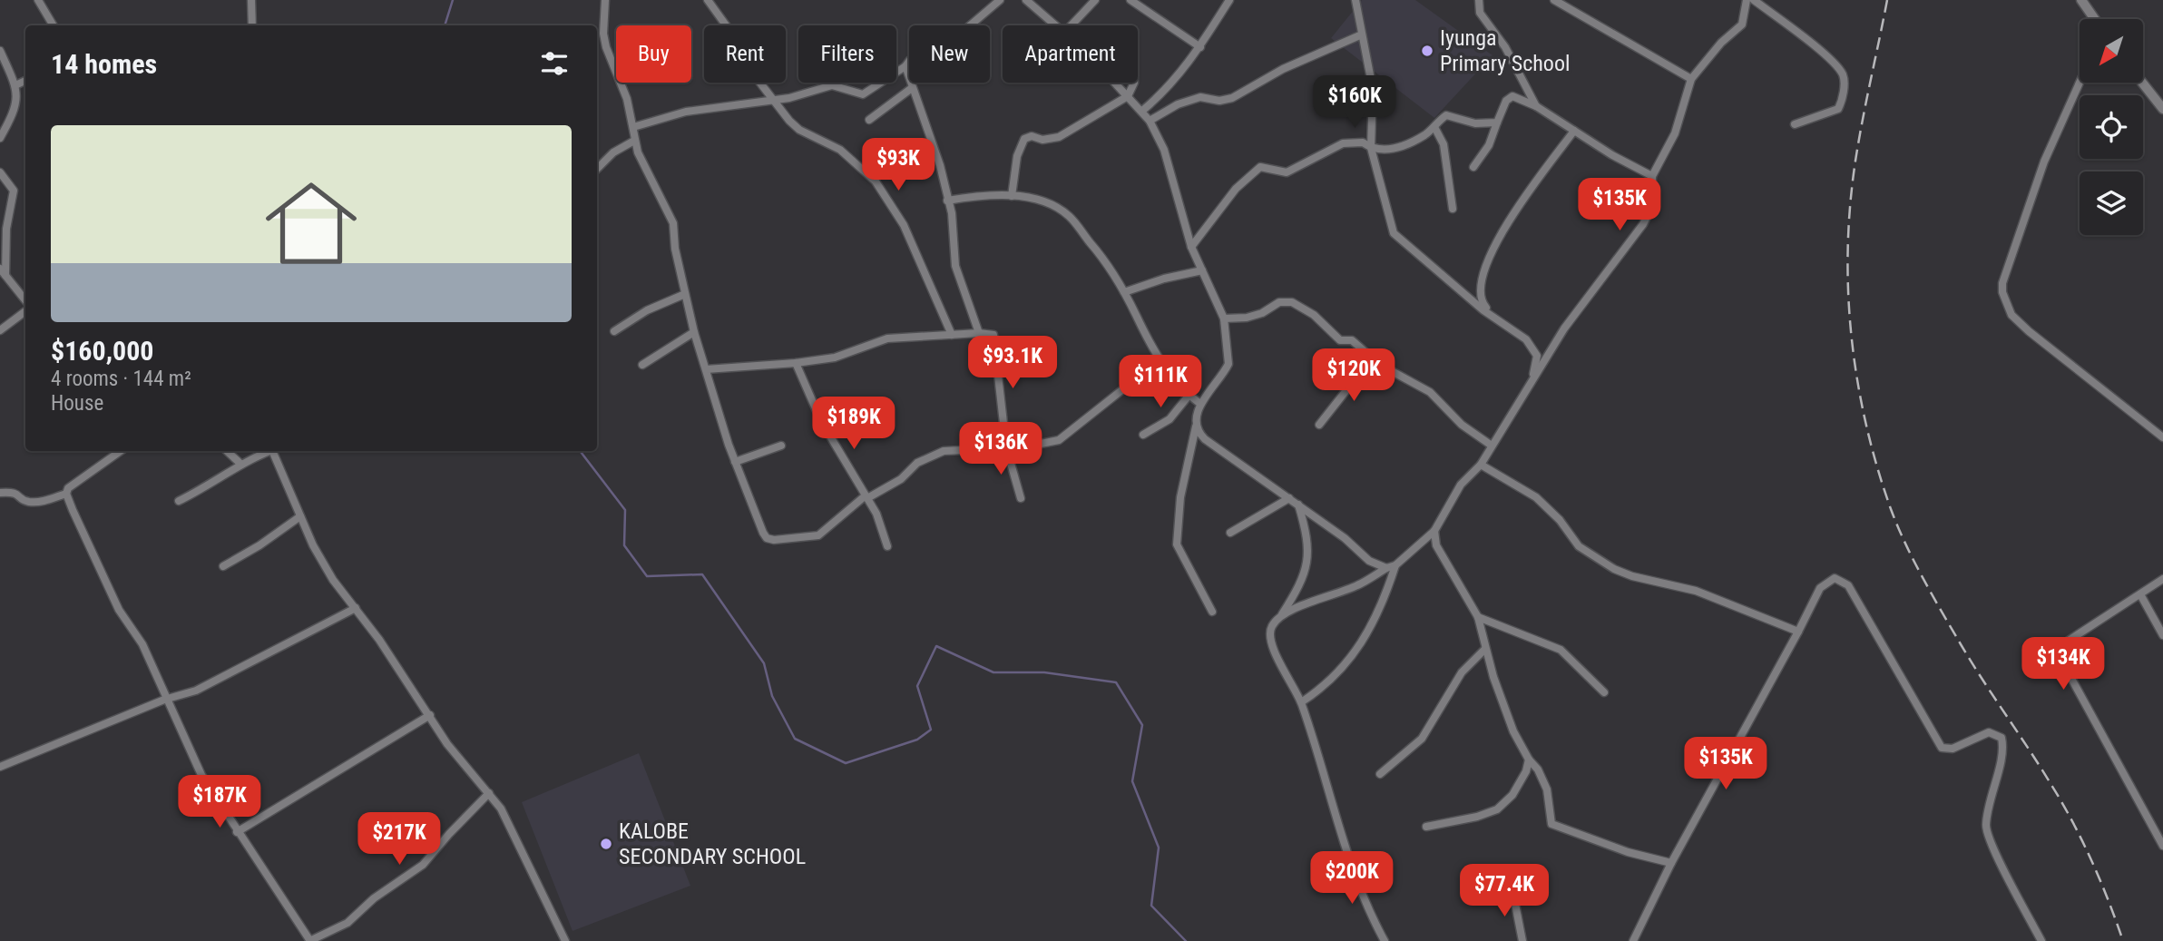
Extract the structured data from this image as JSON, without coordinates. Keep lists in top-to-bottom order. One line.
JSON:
{"places":["Iyunga Primary School","KALOBE SECONDARY SCHOOL"],"north":"bottom left","page":{"chip":["Buy","Rent","Filters","New","Apartment"],"heading":"14 homes","price":["$160K","$93K","$135K","$93.1K","$120K","$111K","$189K","$136K","$134K","$135K","$187K","$217K","$200K","$77.4K"],"list":[{"name":"$160,000","note":"4 rooms · 144 m² · House"}]}}
